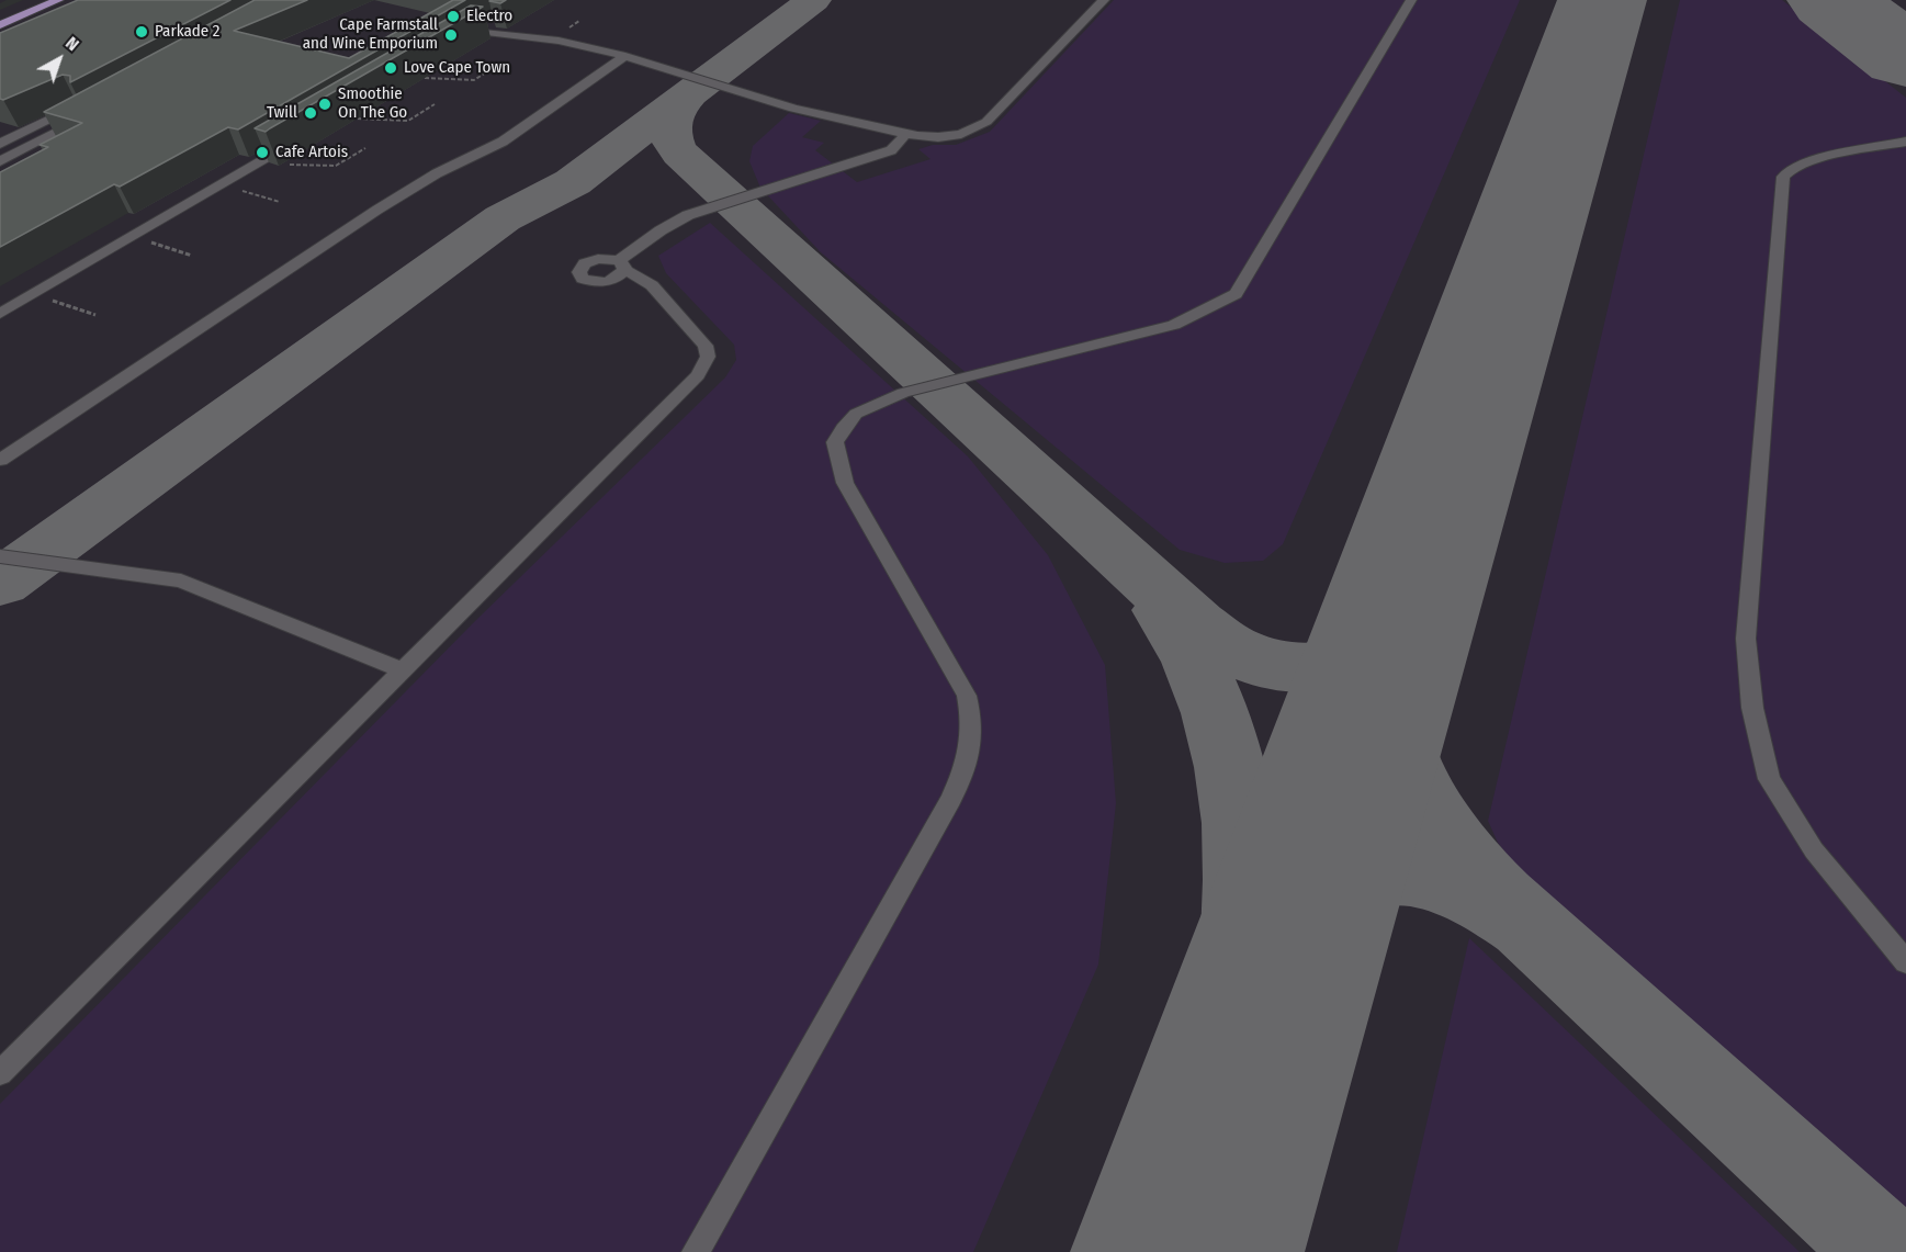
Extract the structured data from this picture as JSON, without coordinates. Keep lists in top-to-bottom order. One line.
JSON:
{"places":["Electro","Parkade 2","Cape Farmstall and Wine Emporium","Love Cape Town","Smoothie On The Go","Twill","Cafe Artois"],"north":"top right"}
